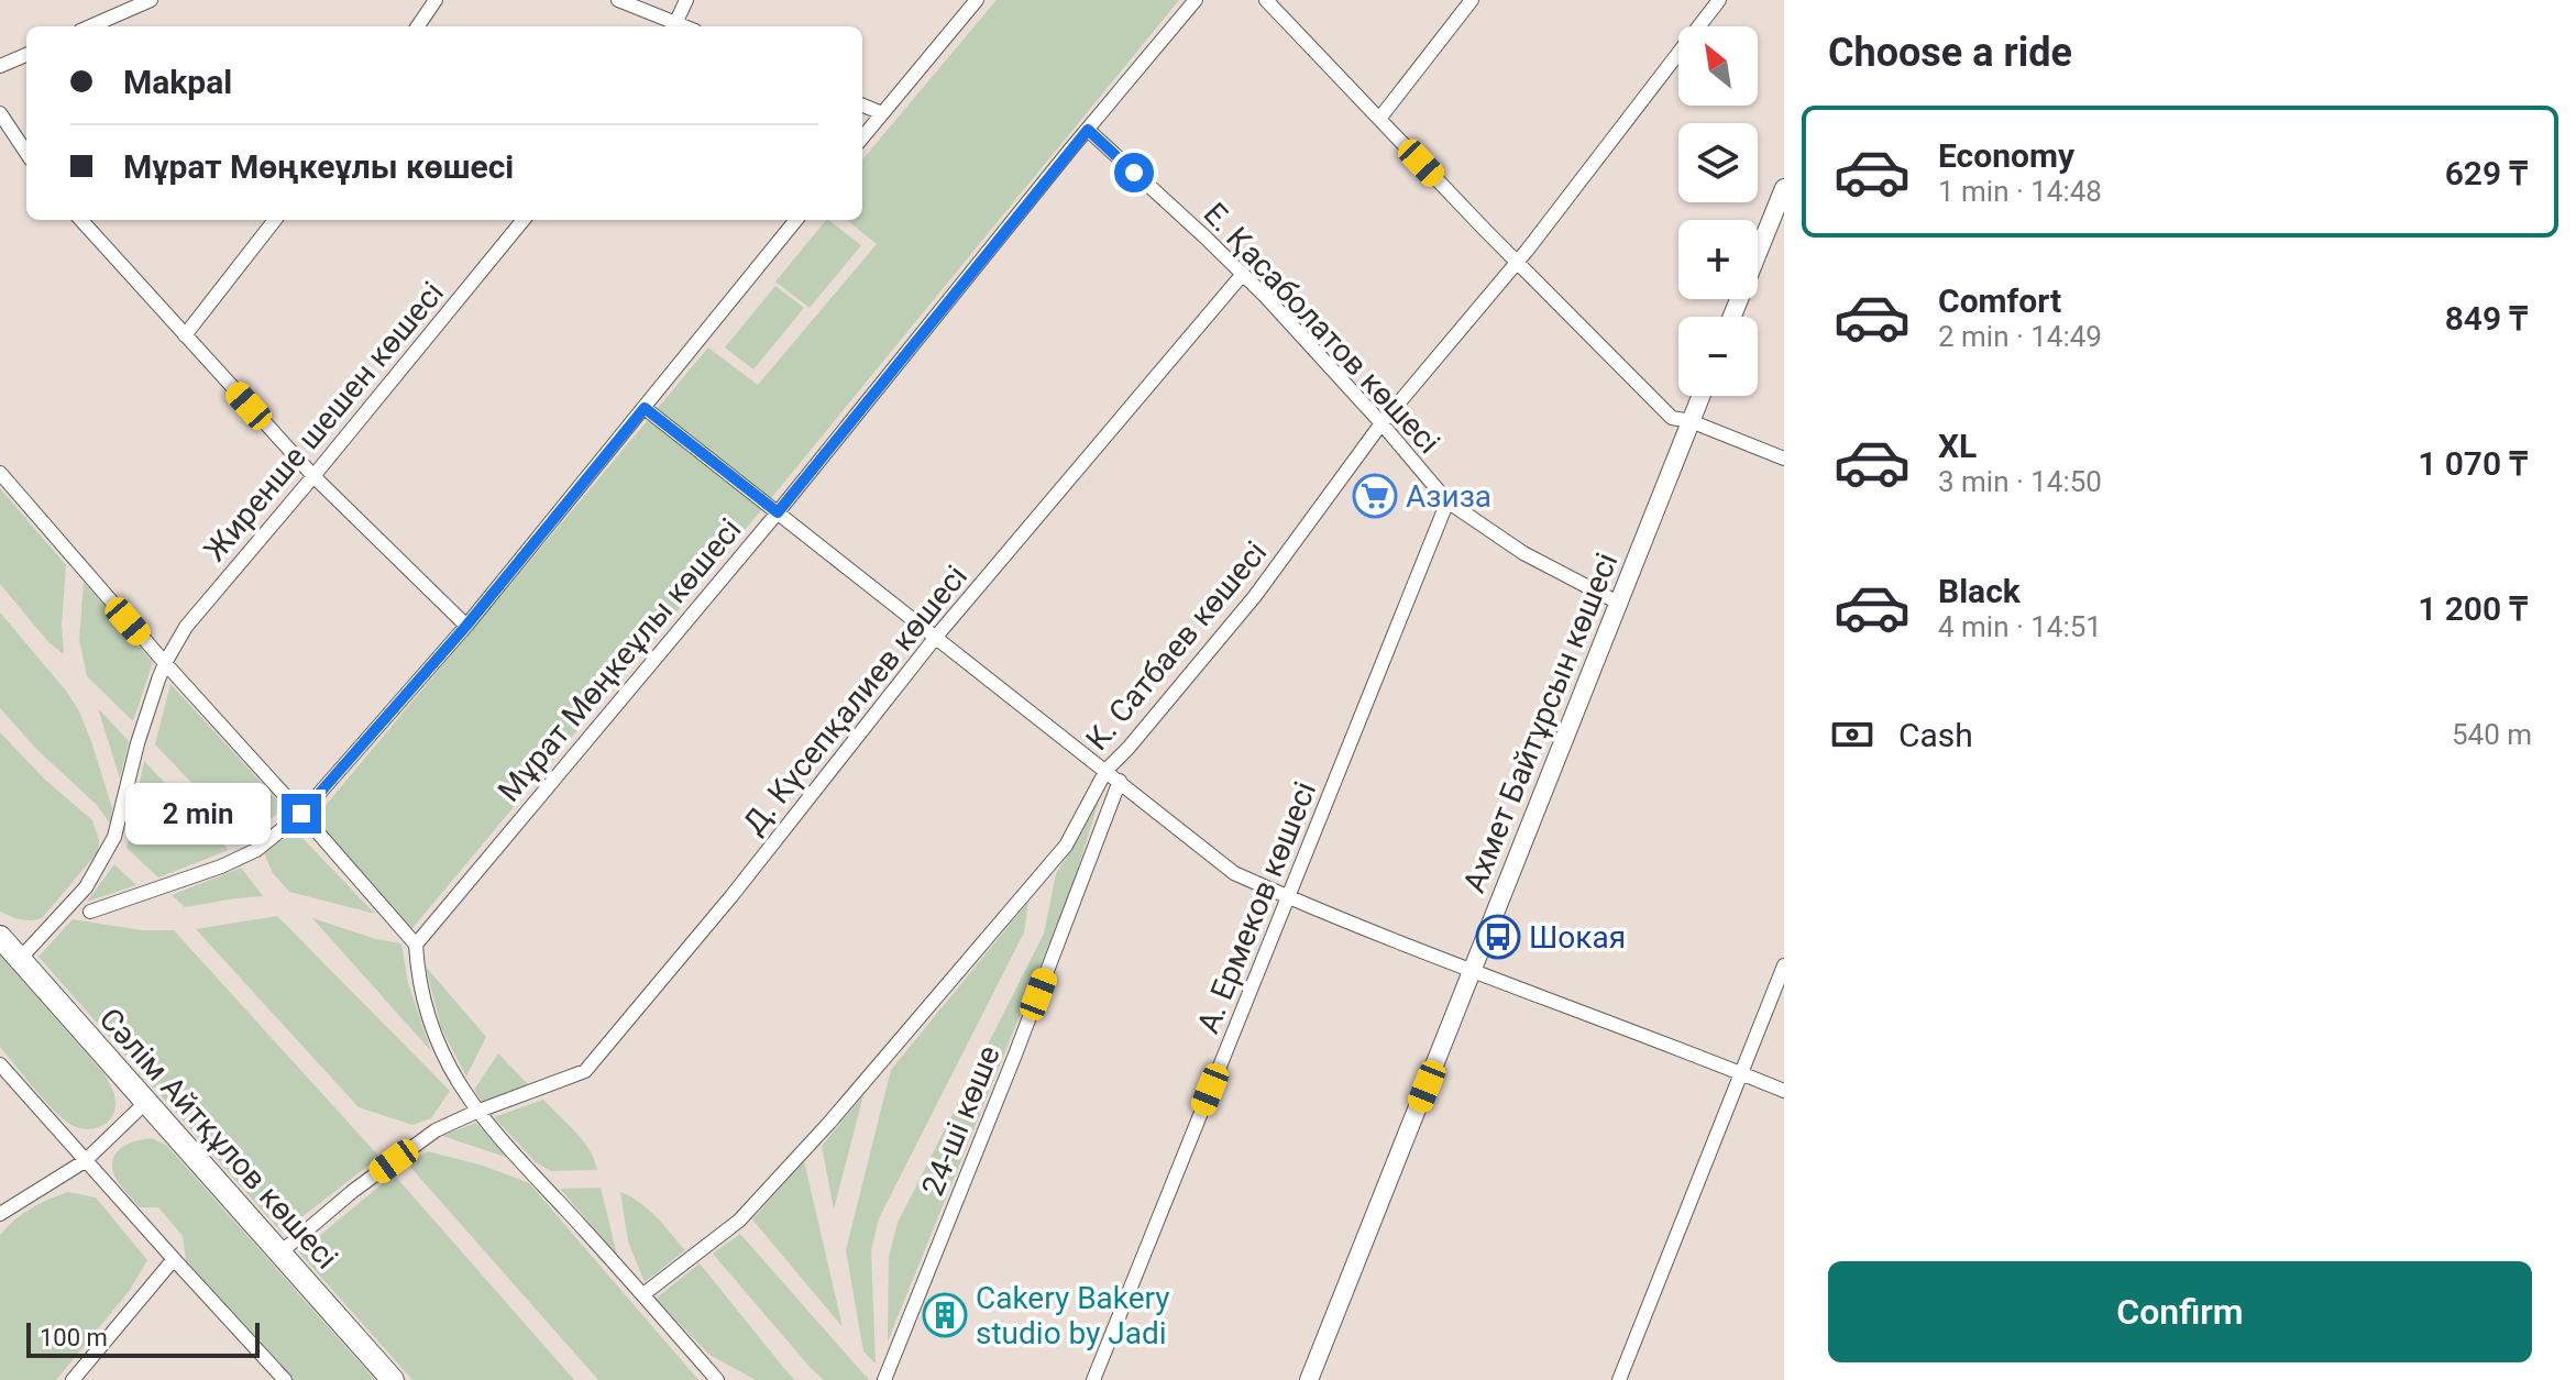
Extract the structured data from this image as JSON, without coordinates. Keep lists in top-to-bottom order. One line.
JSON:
{"streets":{"highway":["Сәлім Айтқұлов көшесі"],"street":["Е. Қасаболатов көшесі","Жиренше шешен көшесі","К. Сатбаев көшесі","Мұрат Мөңкеұлы көшесі","Д. Күсепқалиев көшесі","Ахмет Байтұрсын көшесі","А. Ермеков көшесі","24-ші көше"]},"crossings":[["Е. Қасаболатов көшесі","К. Сатбаев көшесі"],["Е. Қасаболатов көшесі","Мұрат Мөңкеұлы көшесі"],["Е. Қасаболатов көшесі","Д. Күсепқалиев көшесі"],["Е. Қасаболатов көшесі","Ахмет Байтұрсын көшесі"],["Е. Қасаболатов көшесі","А. Ермеков көшесі"],["Жиренше шешен көшесі","Сәлім Айтқұлов көшесі"],["Д. Күсепқалиев көшесі","Сәлім Айтқұлов көшесі"]],"places":{"supermarket":["Азиза"],"bus stop":["Шокая"],"building":["Cakery Bakery studio by Jadi"]},"scale_bar":"100 m","north":"top left","page":{"heading":"Choose a ride","map_buttons":["+","−"],"banner":["Makpal","Мұрат Мөңкеұлы көшесі"],"list":[{"name":"Economy","note":"1 min · 14:48","value":"629 ₸"},{"name":"Comfort","note":"2 min · 14:49","value":"849 ₸"},{"name":"XL","note":"3 min · 14:50","value":"1 070 ₸"},{"name":"Black","note":"4 min · 14:51","value":"1 200 ₸"}],"pay":["Cash","540 m"],"bubble":"2 min","buttons":"Confirm","scale":"100 m"}}
